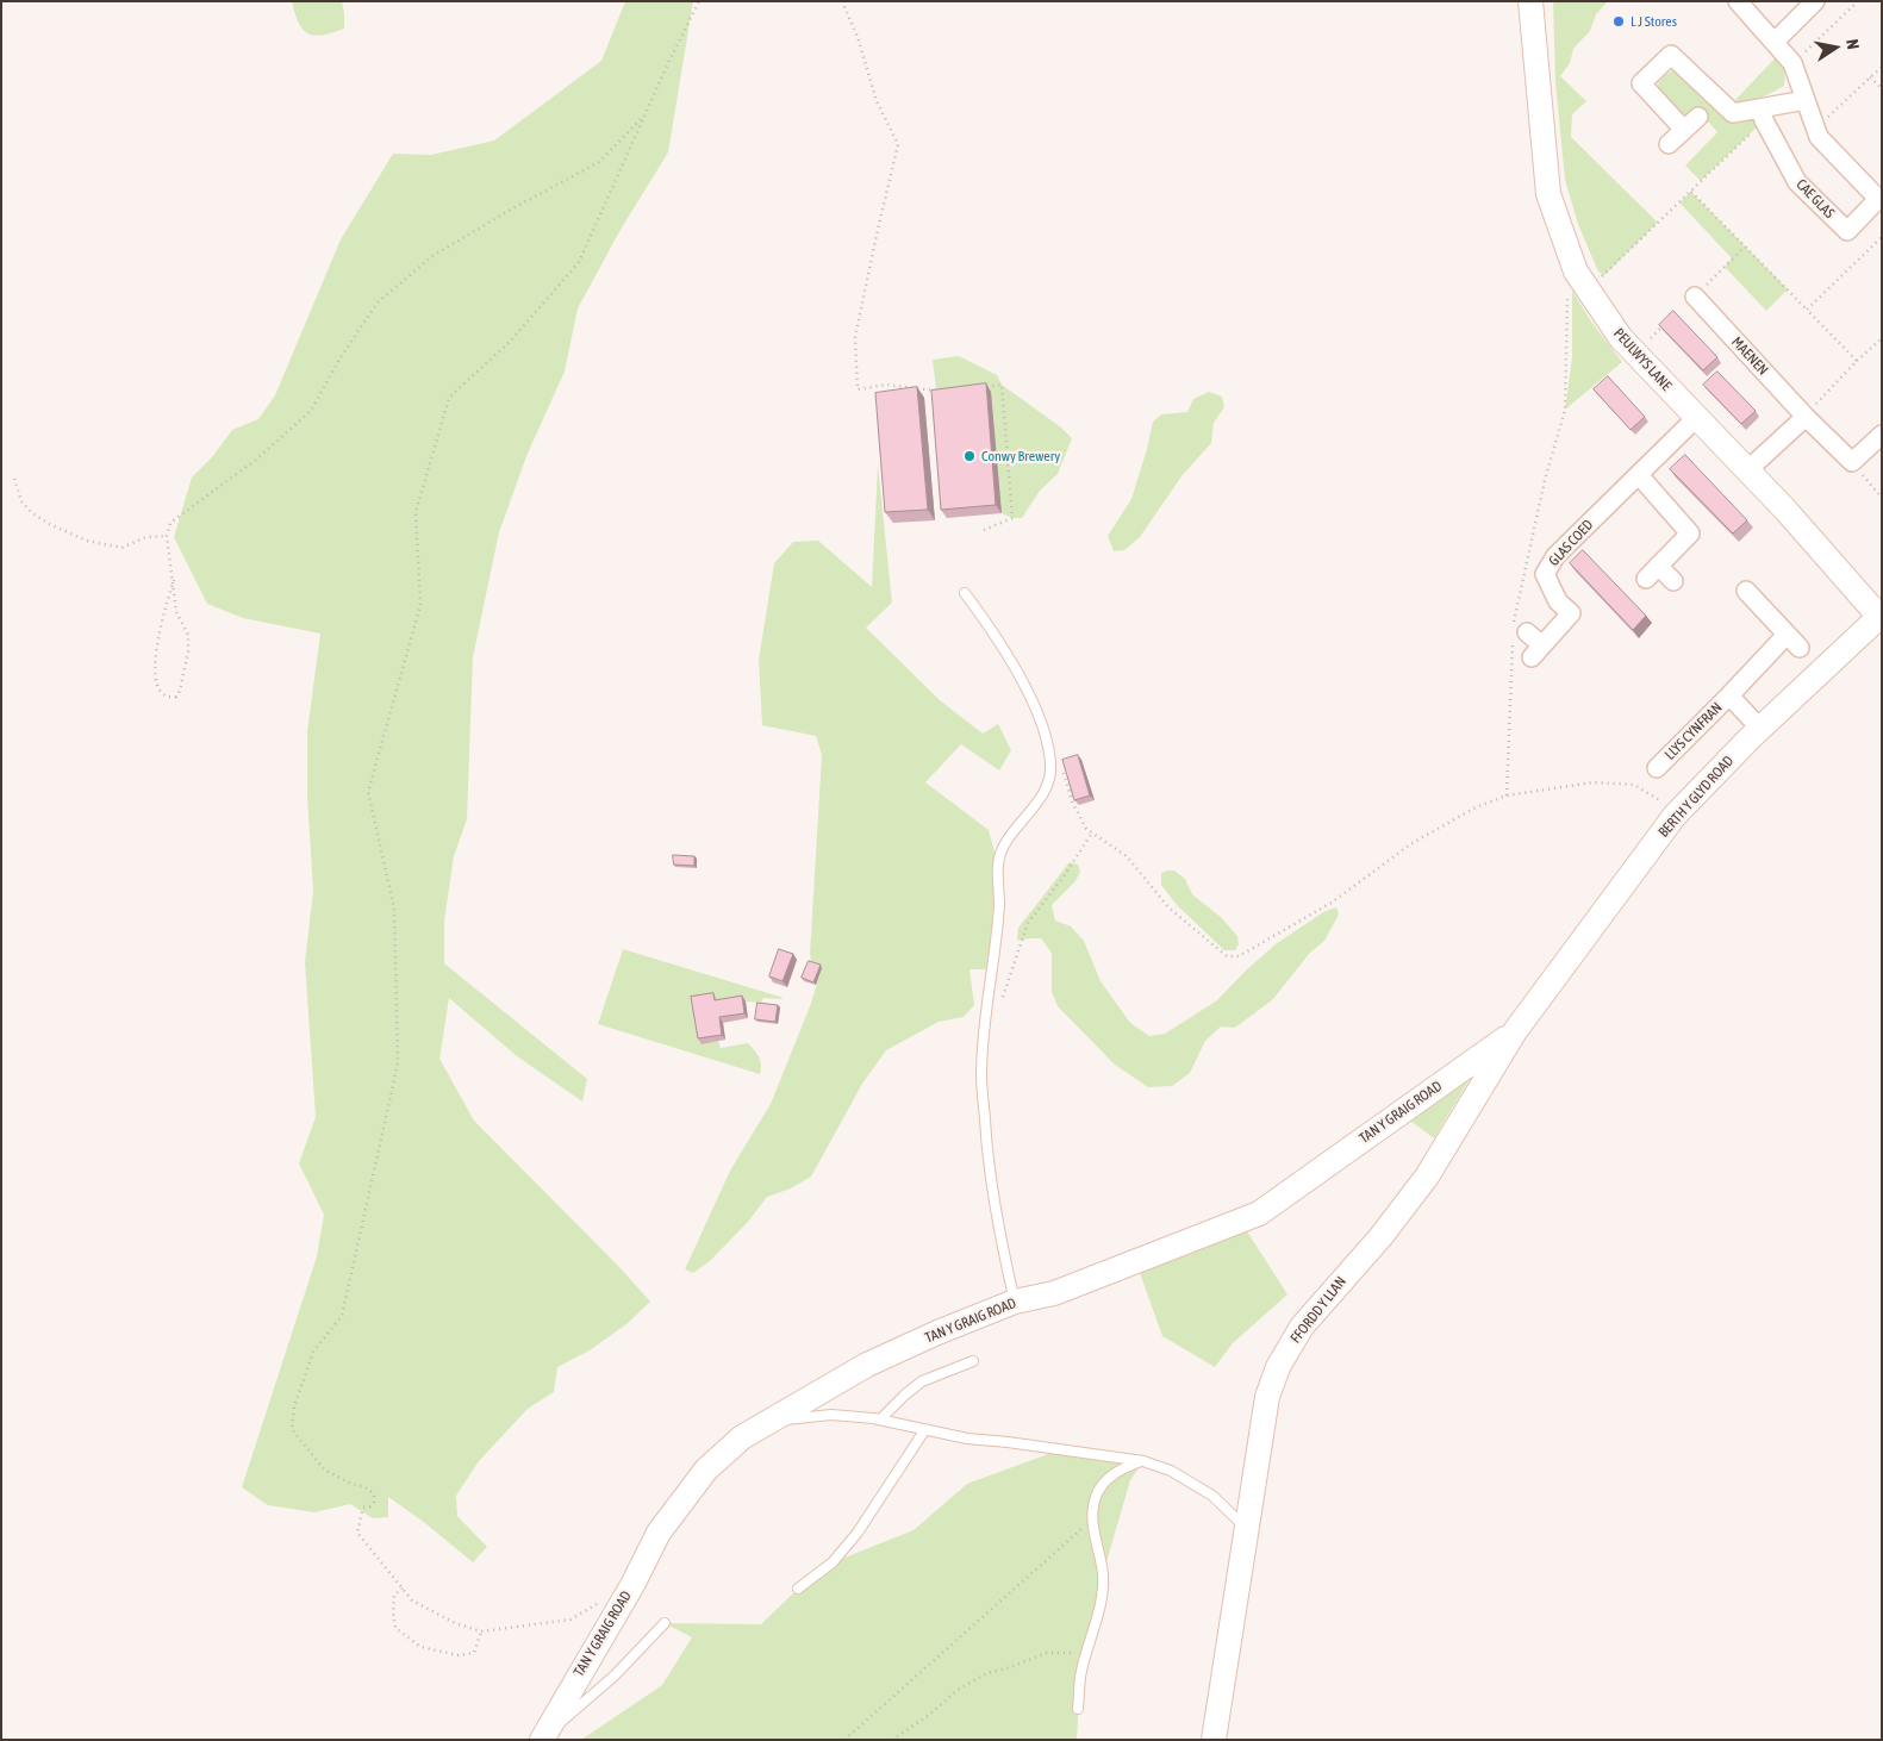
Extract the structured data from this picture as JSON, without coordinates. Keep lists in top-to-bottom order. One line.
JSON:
{"streets":{"street":["CAE GLAS","MAENEN","PEULWYS LANE","GLAS COED","LLYS CYNFRAN","BERTH Y GLYD ROAD","TAN Y GRAIG ROAD","FFORDD Y LLAN"]},"crossings":[["PEULWYS LANE","GLAS COED"],["PEULWYS LANE","BERTH Y GLYD ROAD"],["LLYS CYNFRAN","BERTH Y GLYD ROAD"],["BERTH Y GLYD ROAD","TAN Y GRAIG ROAD"],["BERTH Y GLYD ROAD","FFORDD Y LLAN"],["TAN Y GRAIG ROAD","FFORDD Y LLAN"]],"places":["L J Stores","Conwy Brewery"],"north":"right"}
